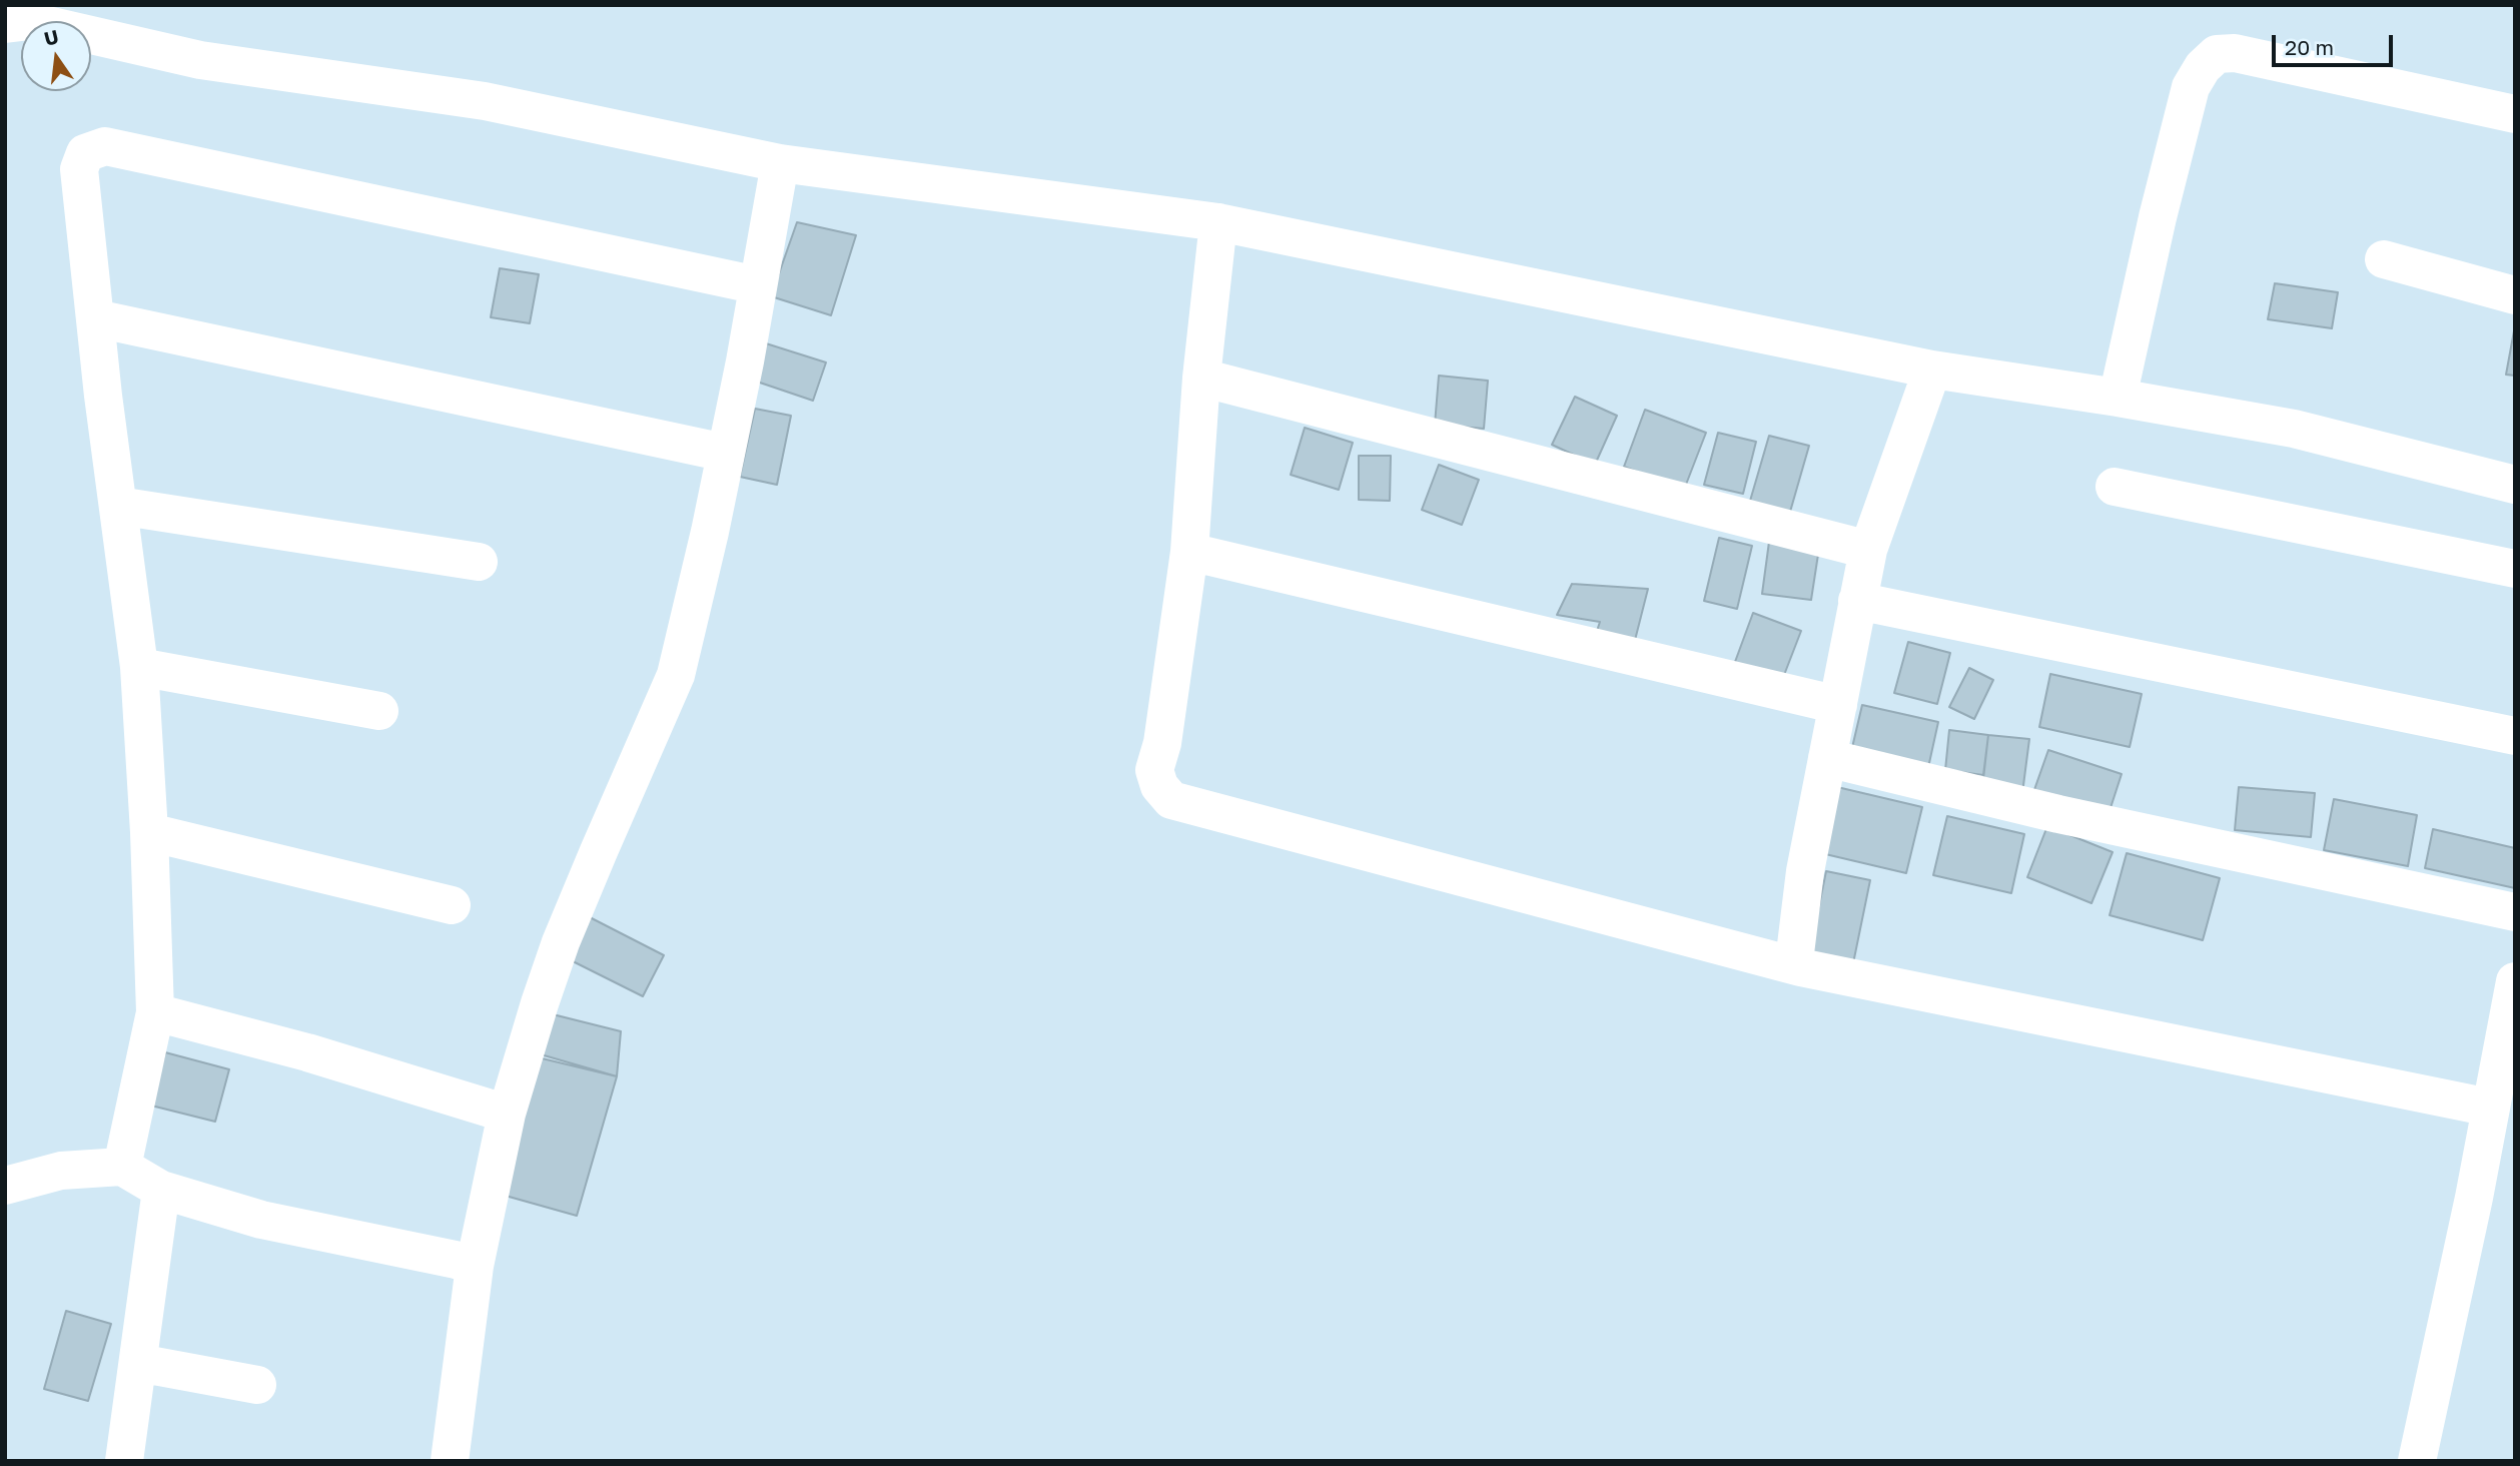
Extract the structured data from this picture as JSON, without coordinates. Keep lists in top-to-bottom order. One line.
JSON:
{"scale_bar":"20 m","north":"top"}
